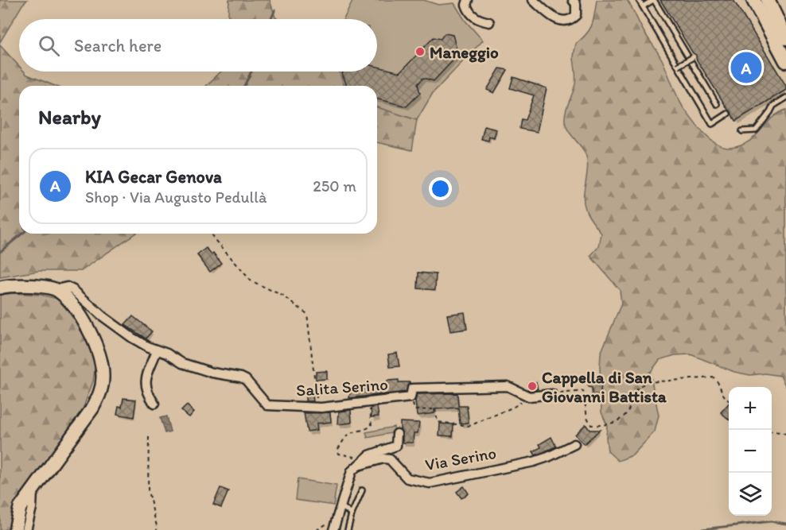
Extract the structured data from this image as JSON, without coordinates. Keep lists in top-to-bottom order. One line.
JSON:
{"streets":{"street":["Salita Serino","Via Serino"]},"places":["Maneggio","Cappella di San Giovanni Battista"],"page":{"search":"Search here","pins":"A","heading":"Nearby","list":[{"mark":"A","name":"KIA Gecar Genova","note":"Shop · Via Augusto Pedullà","value":"250 m"}],"map_buttons":["+","−"]}}
